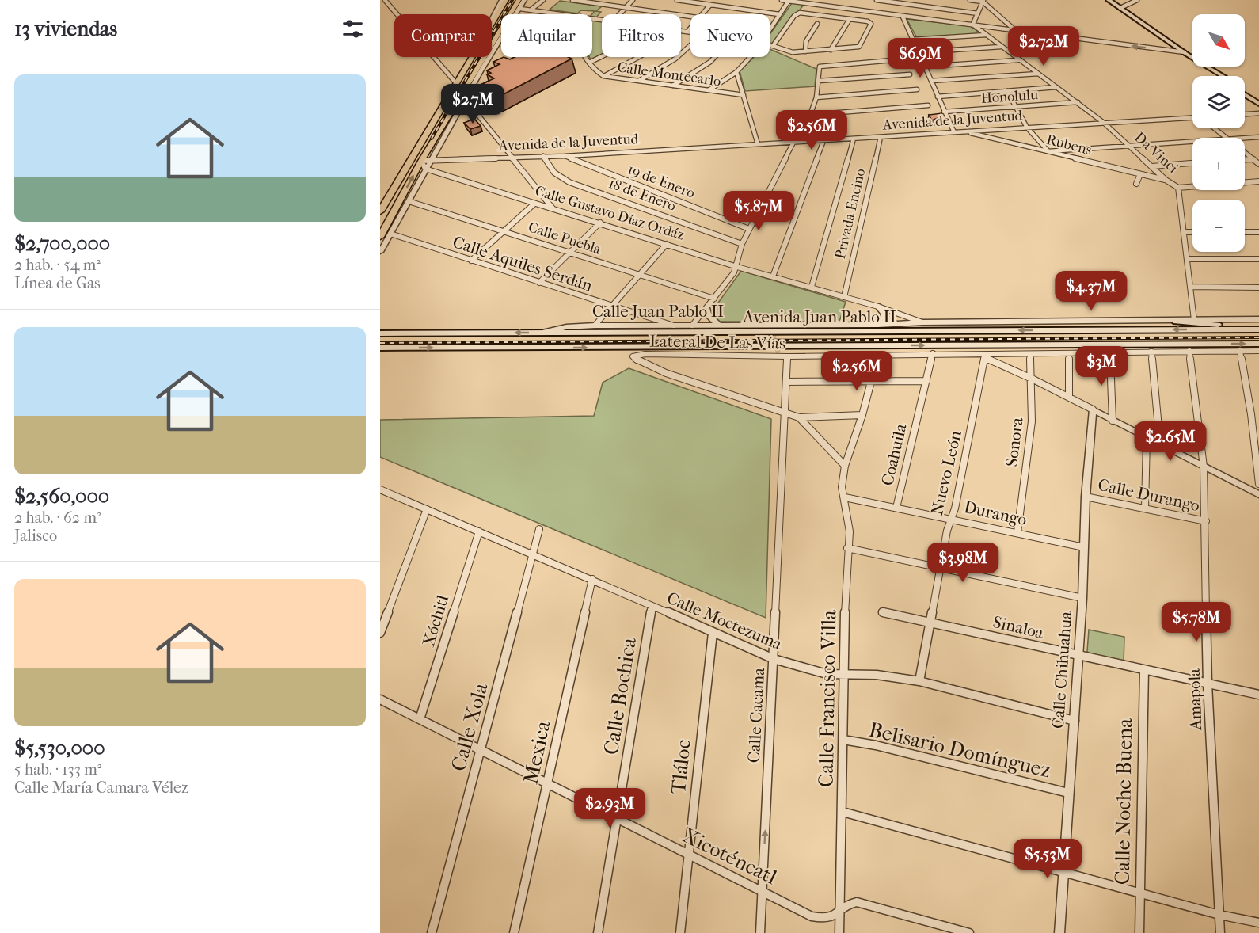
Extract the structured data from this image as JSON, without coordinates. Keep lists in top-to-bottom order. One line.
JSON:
{"streets":{"main road":["Avenida Juan Pablo II"],"street":["Calle Montecarlo","Honolulu","Avenida de la Juventud","Rubens","Da Vinci","19 de Enero","18 de Enero","Calle Gustavo Díaz Ordáz","Privada Encino","Calle Puebla","Calle Aquiles Serdán","Calle Juan Pablo II","Lateral De Las Vías","Sonora","Coahuila","Nuevo León","Calle Durango","Durango","Xóchitl","Calle Moctezuma","Sinaloa","Calle Chihuahua","Calle Bochica","Calle Francisco Villa","Amapola","Calle Cacama","Calle Xola","Belisario Domínguez","Mexica","Tláloc","Calle Noche Buena","Xicoténcatl"]},"crossings":[["Honolulu","Da Vinci"],["Avenida de la Juventud","Rubens"],["Avenida de la Juventud","Da Vinci"],["Avenida de la Juventud","19 de Enero"],["Avenida de la Juventud","18 de Enero"],["Avenida de la Juventud","Privada Encino"],["Rubens","Da Vinci"],["Da Vinci","Calle Juan Pablo II"],["Calle Gustavo Díaz Ordáz","Privada Encino"],["Calle Gustavo Díaz Ordáz","Calle Juan Pablo II"],["Calle Aquiles Serdán","Calle Juan Pablo II"],["Calle Juan Pablo II","Avenida Juan Pablo II"],["Lateral De Las Vías","Sonora"],["Lateral De Las Vías","Coahuila"],["Lateral De Las Vías","Nuevo León"],["Lateral De Las Vías","Amapola"],["Lateral De Las Vías","Calle Cacama"],["Sonora","Durango"],["Coahuila","Durango"],["Nuevo León","Durango"],["Nuevo León","Calle Moctezuma"],["Nuevo León","Sinaloa"],["Calle Durango","Calle Chihuahua"],["Calle Durango","Amapola"],["Durango","Calle Chihuahua"],["Durango","Calle Francisco Villa"],["Xóchitl","Calle Moctezuma"],["Xóchitl","Xicoténcatl"],["Calle Moctezuma","Calle Chihuahua"],["Calle Moctezuma","Calle Bochica"],["Calle Moctezuma","Calle Francisco Villa"],["Calle Moctezuma","Calle Cacama"],["Calle Moctezuma","Calle Xola"],["Calle Moctezuma","Mexica"],["Calle Moctezuma","Tláloc"],["Sinaloa","Calle Chihuahua"],["Sinaloa","Amapola"],["Sinaloa","Calle Noche Buena"],["Calle Chihuahua","Belisario Domínguez"],["Calle Bochica","Xicoténcatl"],["Calle Francisco Villa","Belisario Domínguez"],["Calle Francisco Villa","Xicoténcatl"],["Calle Cacama","Xicoténcatl"],["Calle Xola","Xicoténcatl"],["Mexica","Xicoténcatl"],["Tláloc","Xicoténcatl"]],"one_way":["Calle Cacama"],"north":"bottom right","page":{"heading":"13 viviendas","map_buttons":["+","−"],"chip":["Comprar","Alquilar","Filtros","Nuevo"],"price":["$2.72M","$6.9M","$2.7M","$2.56M","$5.87M","$4.37M","$3M","$2.56M","$2.65M","$3.98M","$5.78M","$2.93M","$5.53M"],"list":[{"name":"$2,700,000","note":"2 hab. · 54 m² · Línea de Gas"},{"name":"$2,560,000","note":"2 hab. · 62 m² · Jalisco"},{"name":"$5,530,000","note":"5 hab. · 133 m² · Calle María Camara Vélez"}]}}
